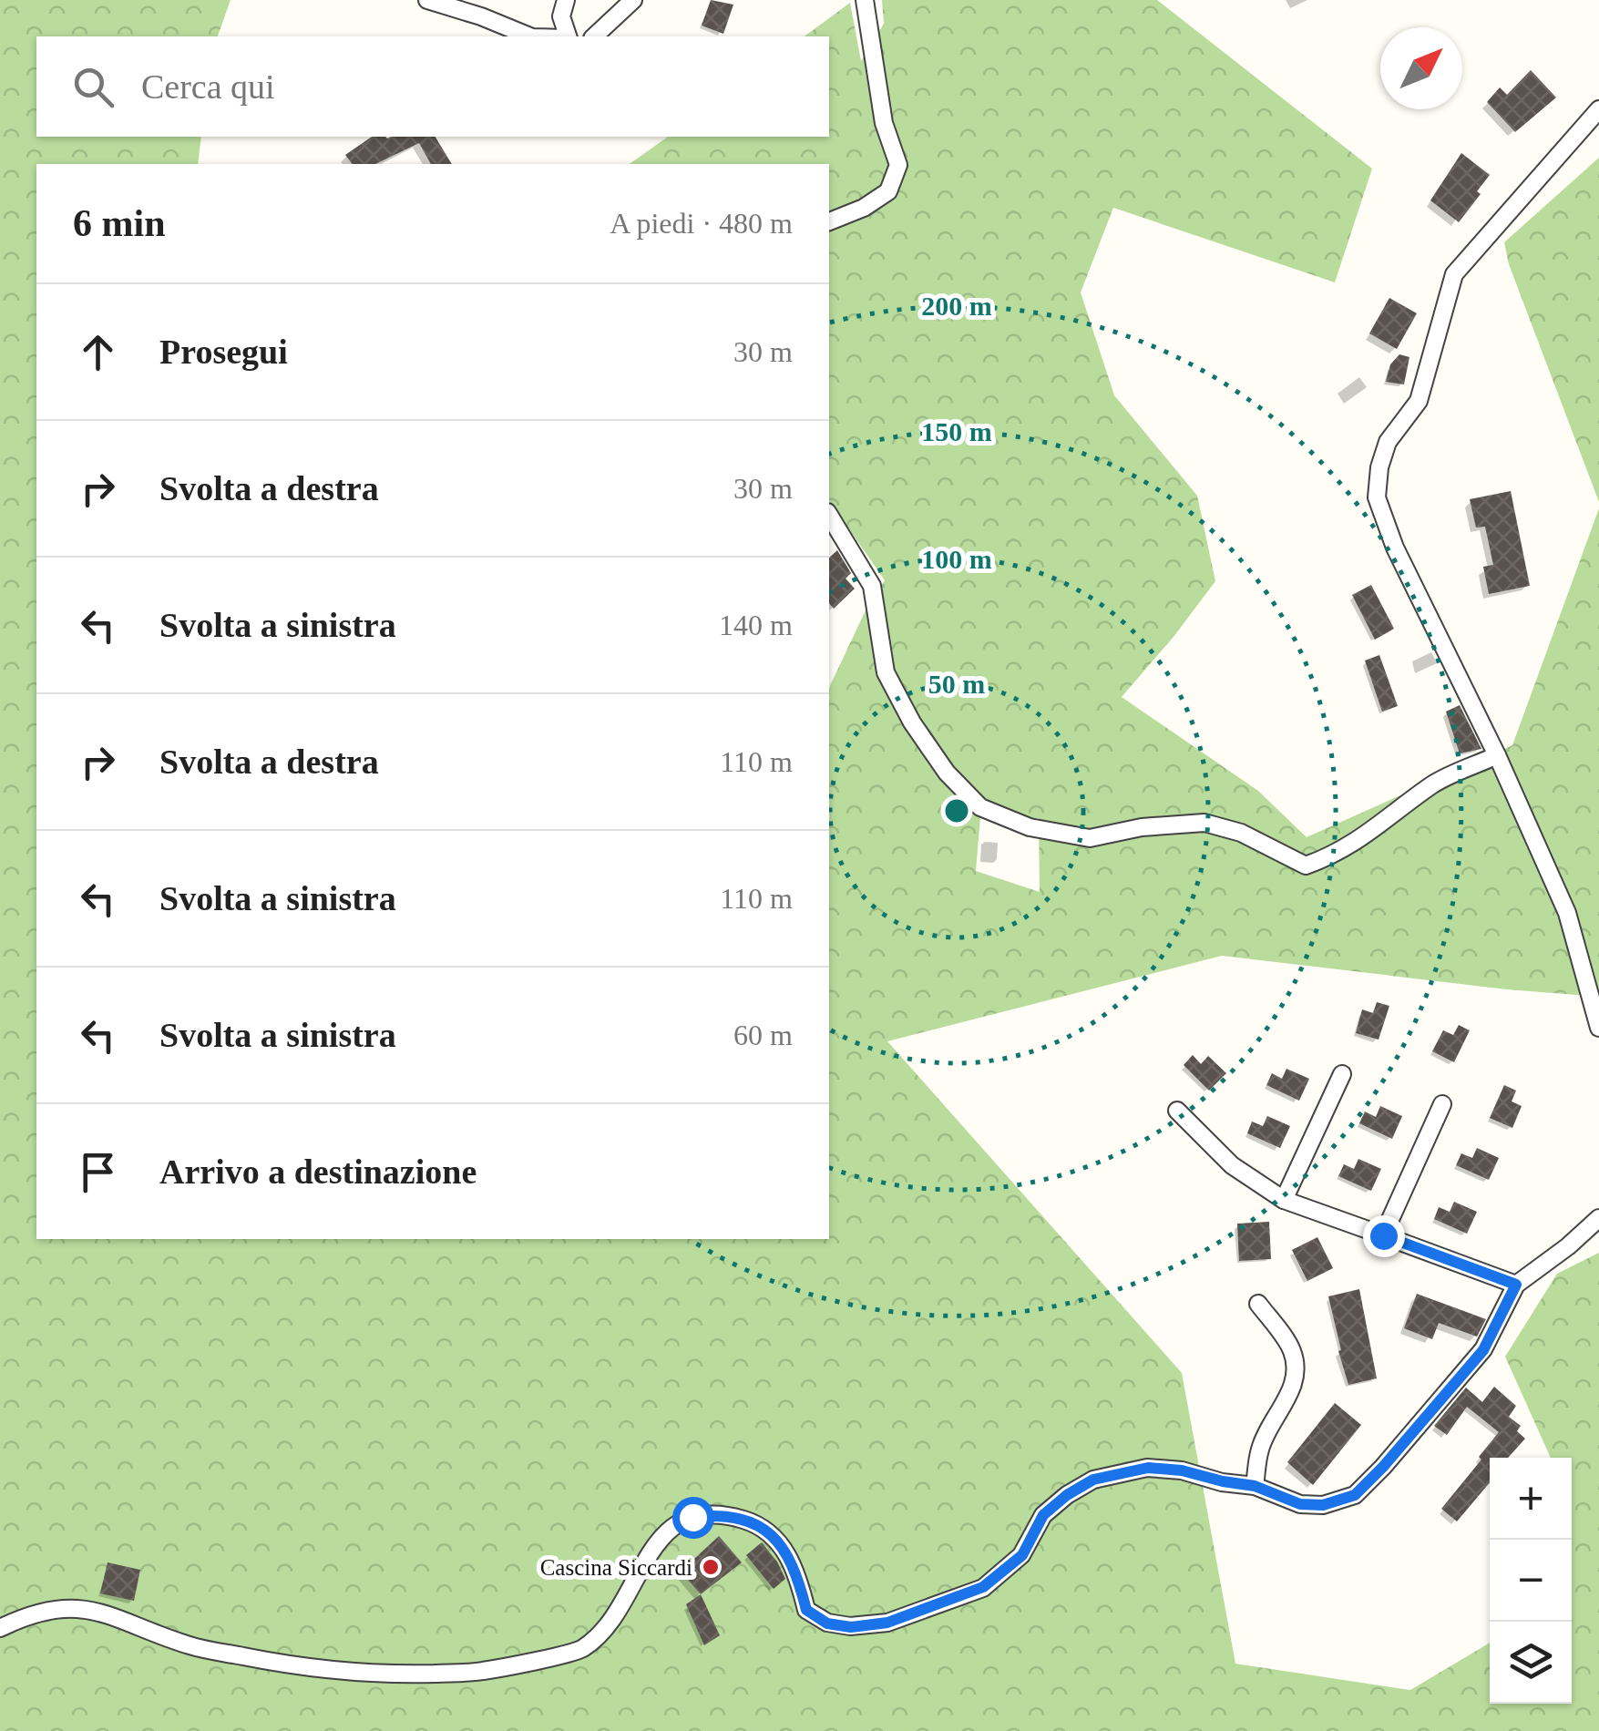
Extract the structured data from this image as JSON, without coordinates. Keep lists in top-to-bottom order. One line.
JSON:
{"places":["Cascina Siccardi"],"north":"top right","page":{"search":"Cerca qui","heading":["6 min","A piedi · 480 m"],"list":[["Prosegui","30 m"],["Svolta a destra","30 m"],["Svolta a sinistra","140 m"],["Svolta a destra","110 m"],["Svolta a sinistra","110 m"],["Svolta a sinistra","60 m"],"Arrivo a destinazione"],"map_buttons":["+","−"]},"rings":["200 m","150 m","100 m","50 m"]}
